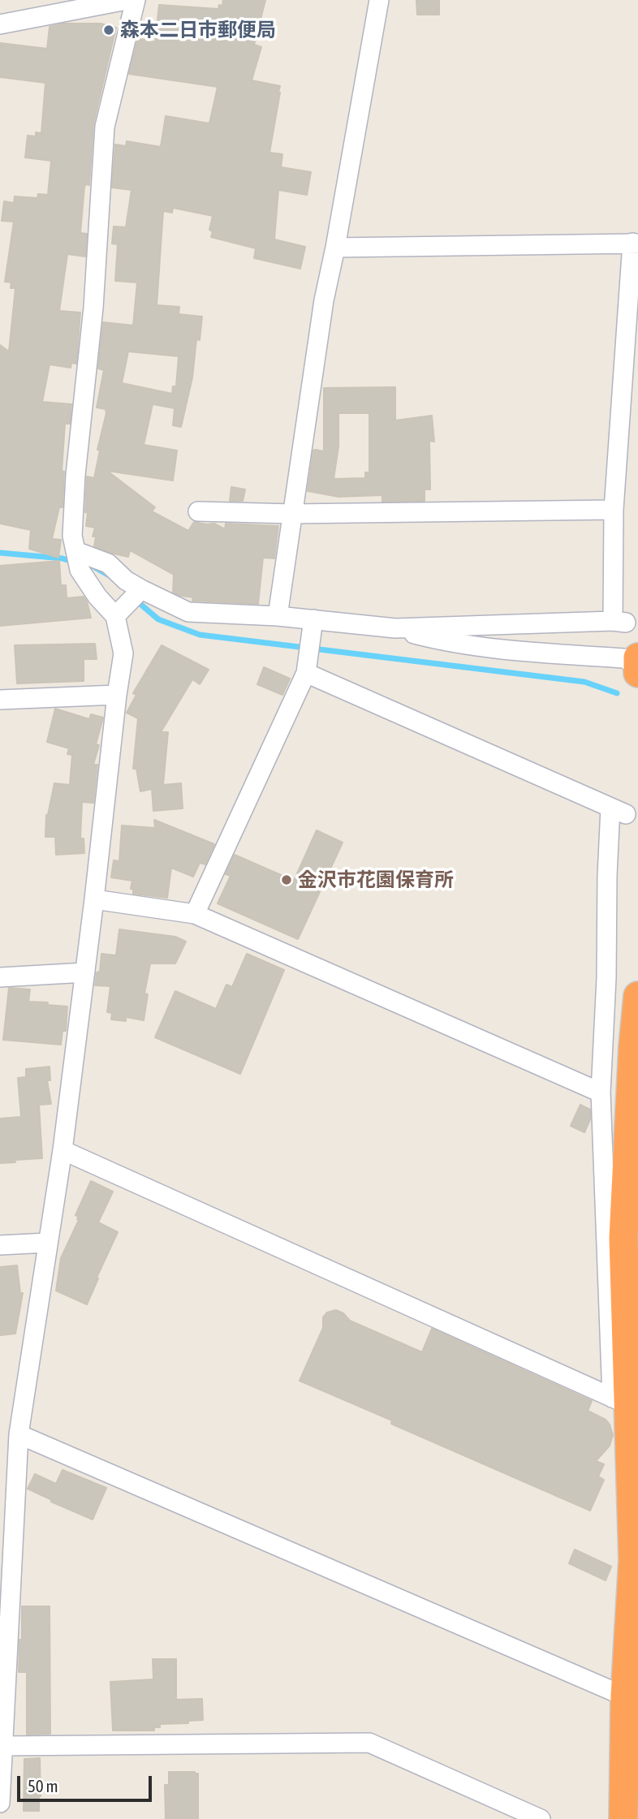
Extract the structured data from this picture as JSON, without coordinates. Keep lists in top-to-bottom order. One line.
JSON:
{"places":["森本二日市郵便局","金沢市花園保育所"],"scale_bar":"50 m"}
